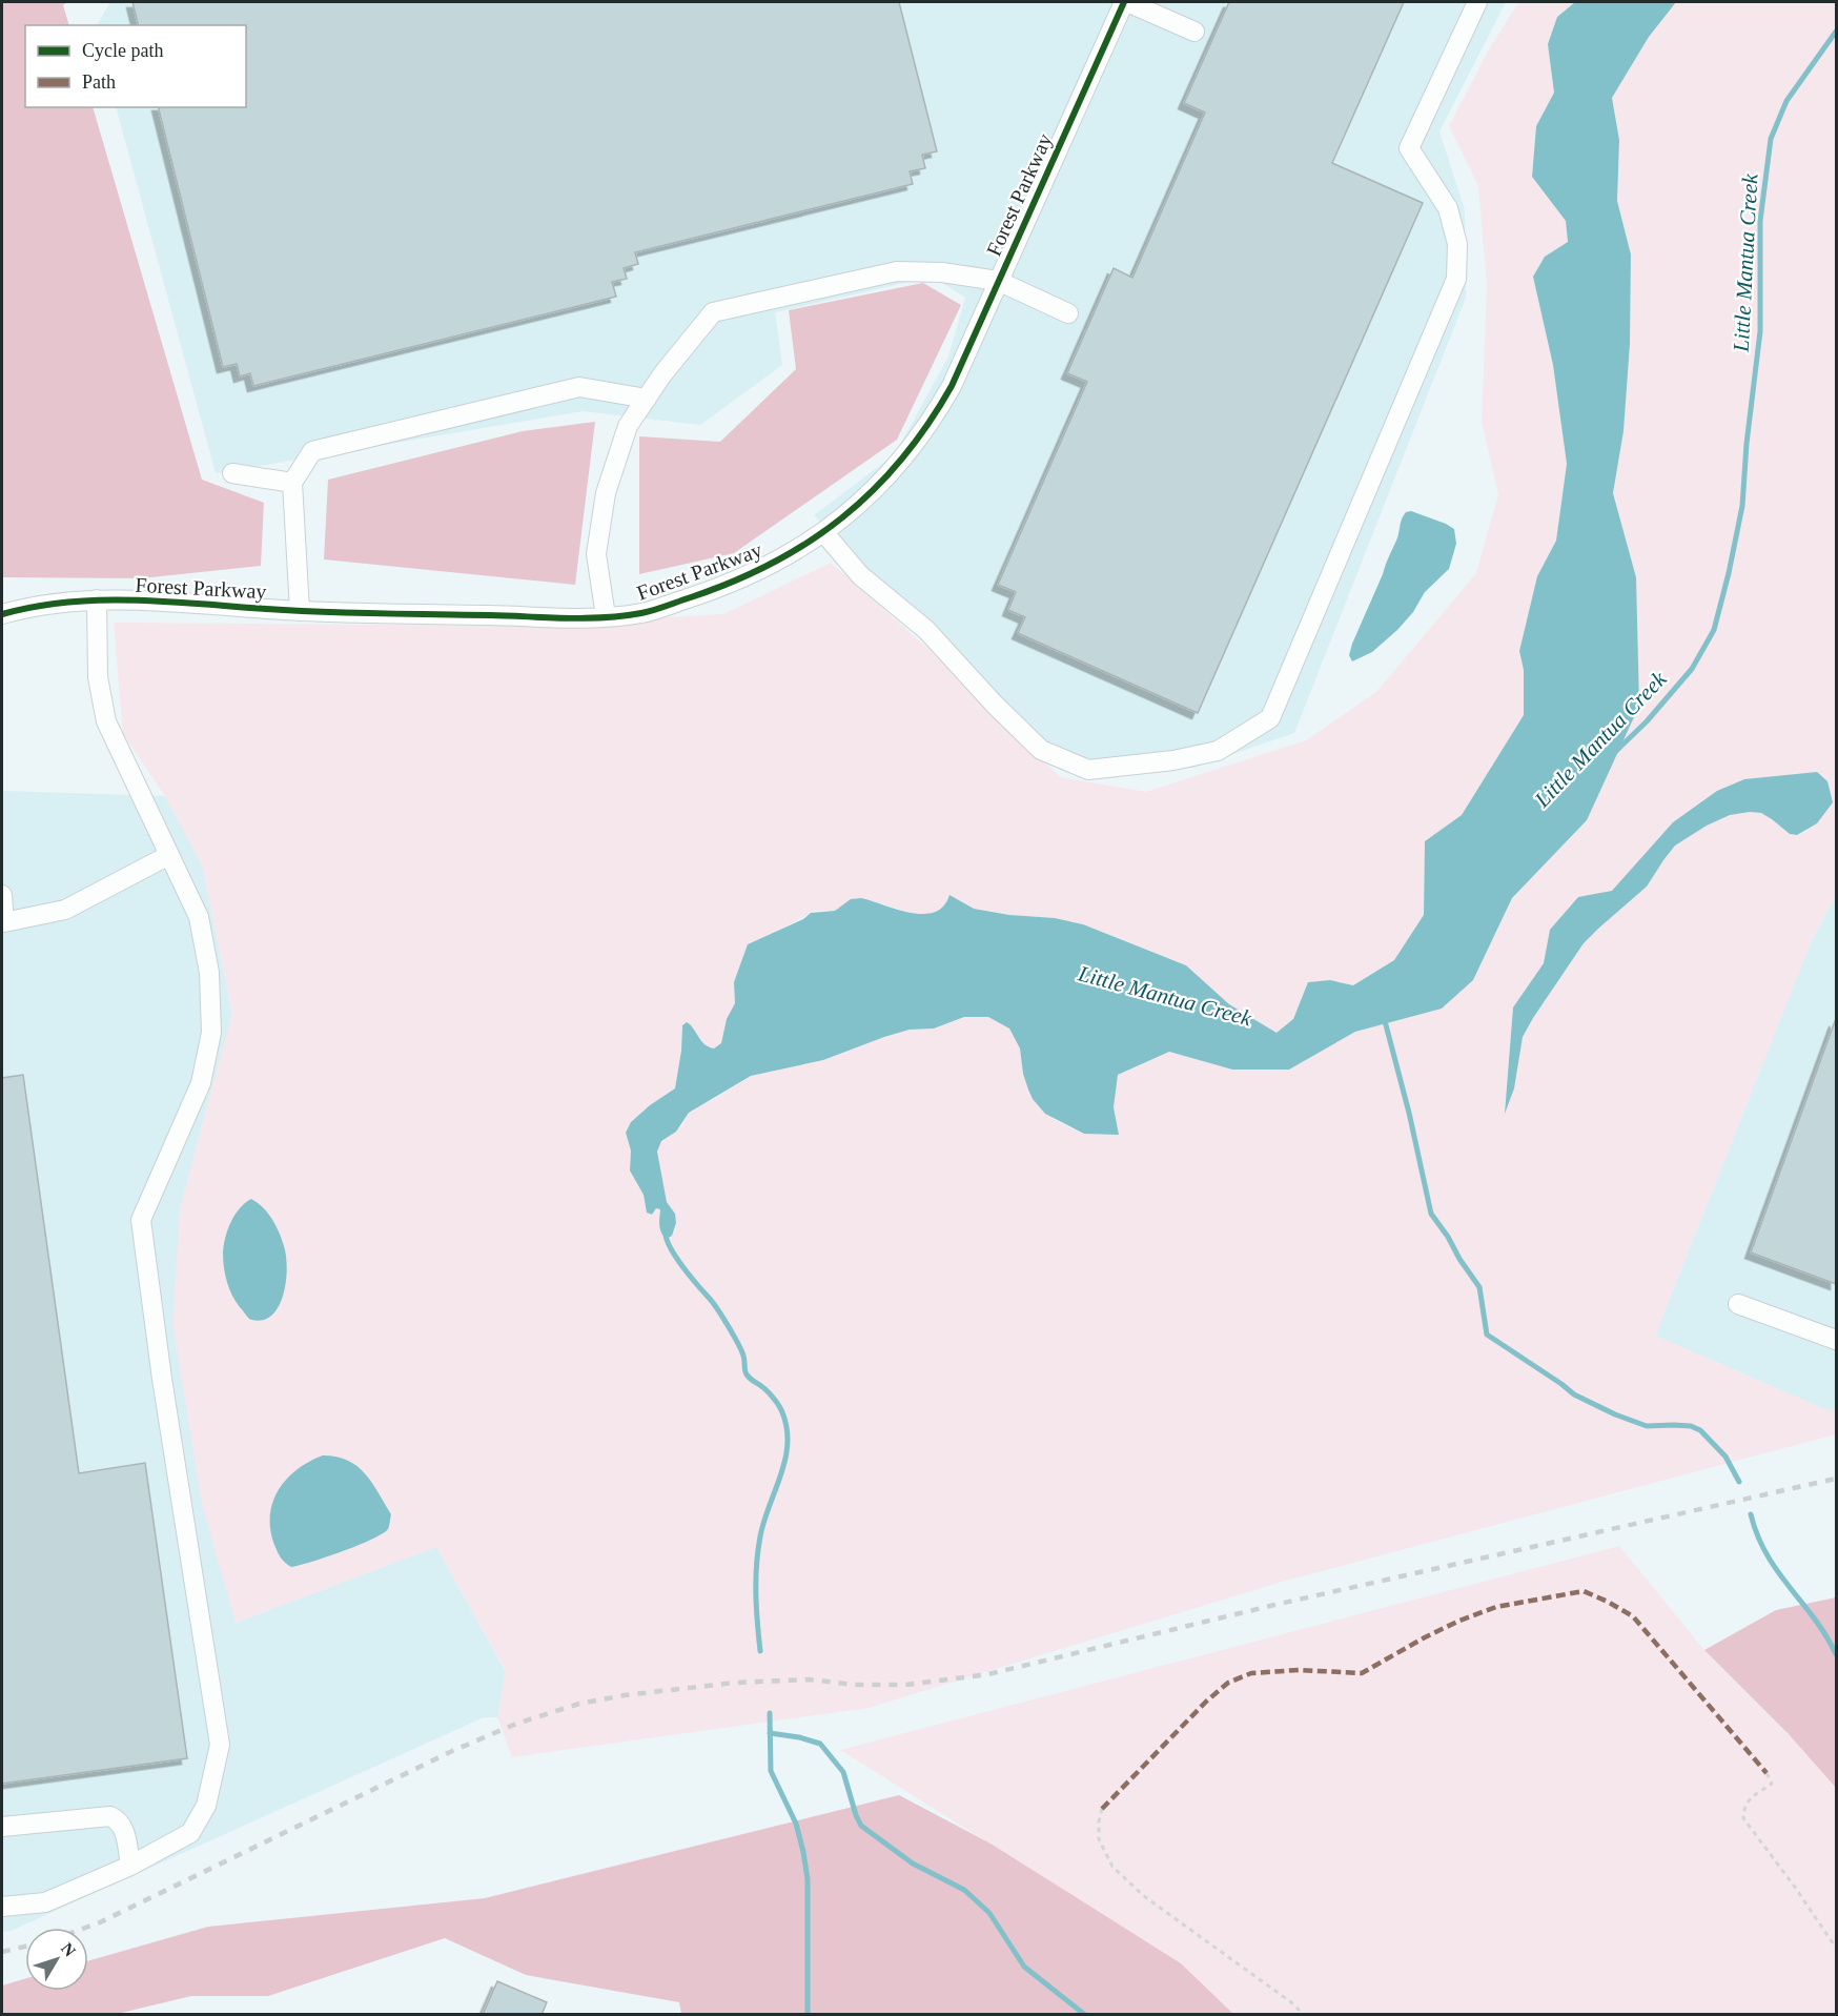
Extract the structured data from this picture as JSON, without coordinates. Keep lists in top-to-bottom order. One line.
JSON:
{"streets":{"street":["Forest Parkway"]},"water":["Little Mantua Creek"],"legend":["Cycle path","Path"],"north":"top right"}
